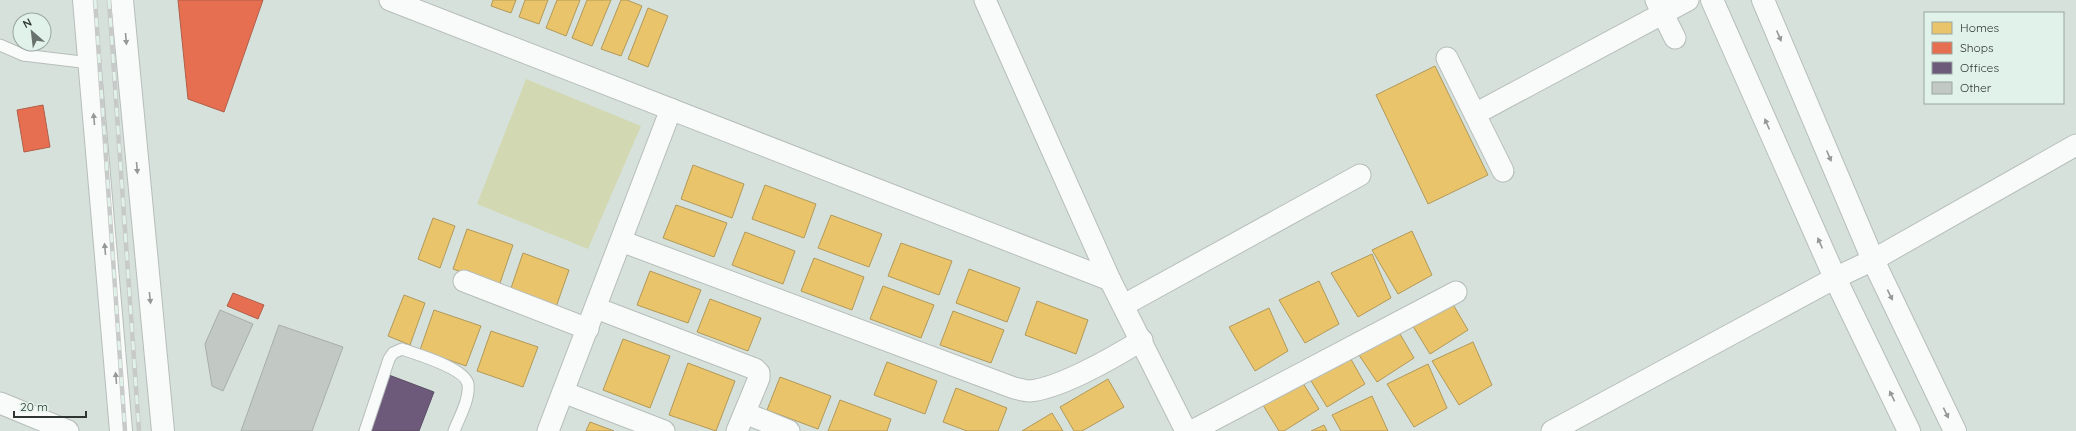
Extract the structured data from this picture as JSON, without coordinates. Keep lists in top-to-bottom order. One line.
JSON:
{"legend":["Homes","Shops","Offices","Other"],"scale_bar":"20 m","north":"top left"}
